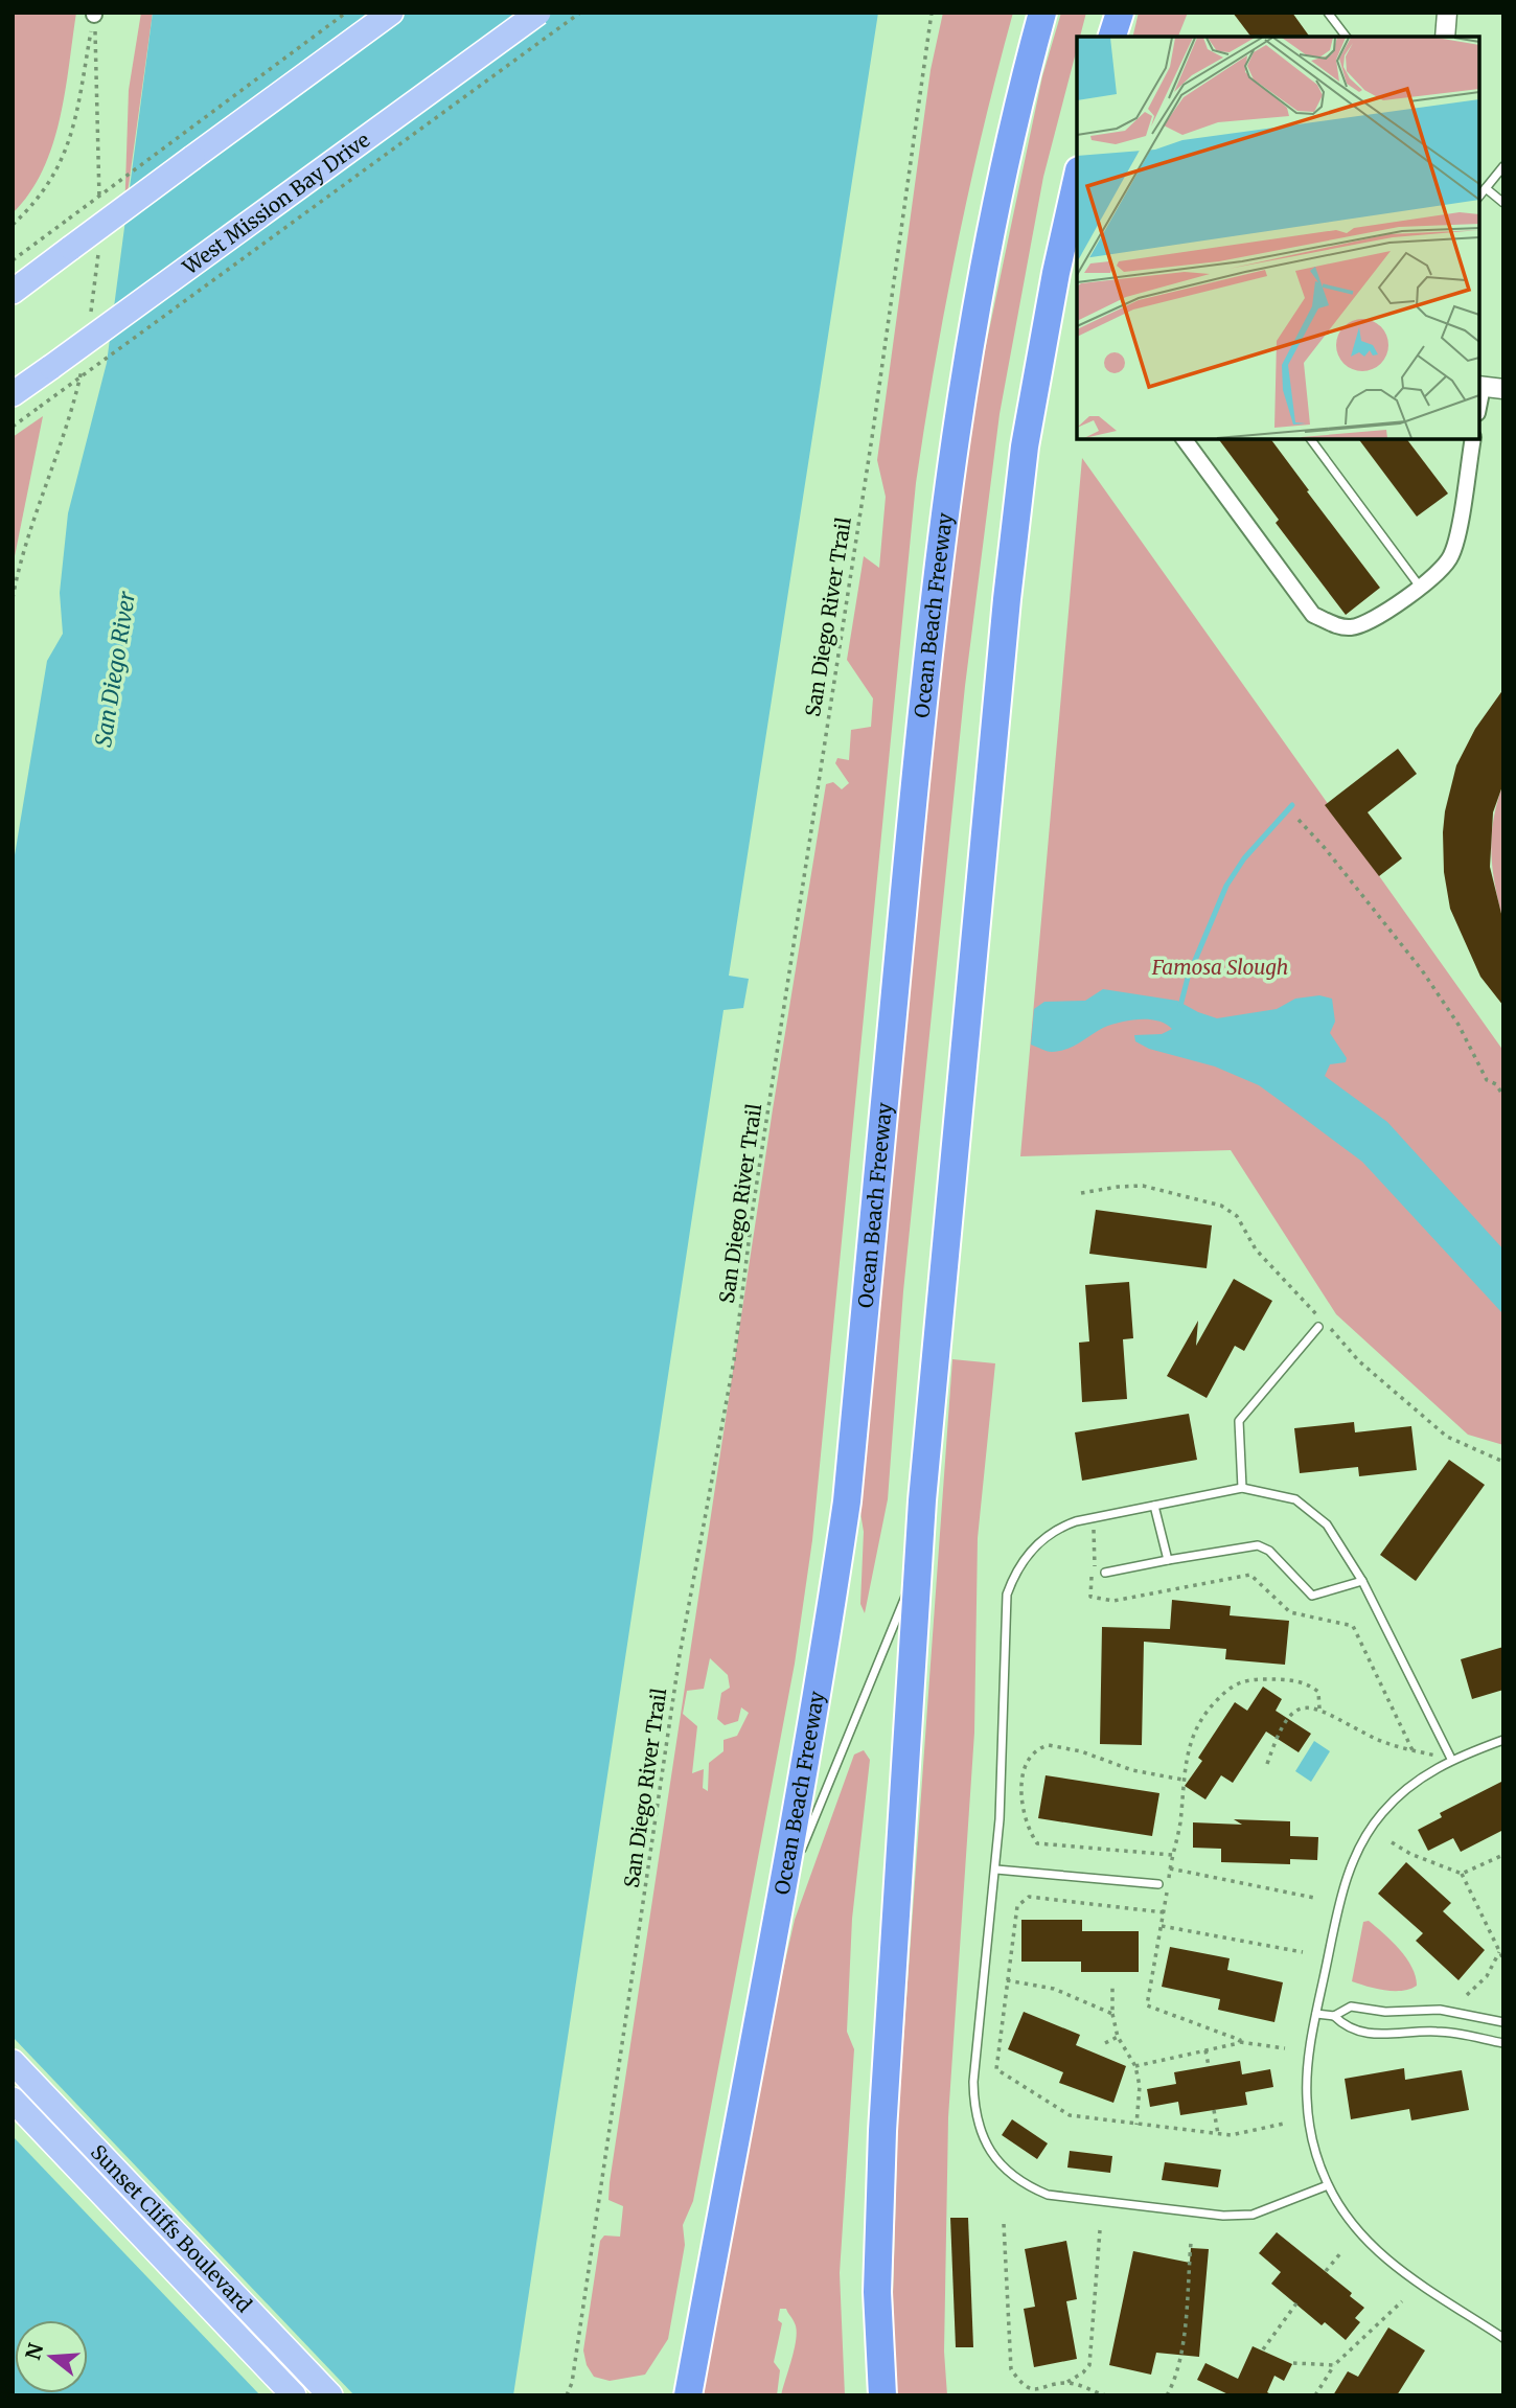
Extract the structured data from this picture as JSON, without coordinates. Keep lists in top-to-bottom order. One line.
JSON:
{"streets":{"highway":["Ocean Beach Freeway"],"main road":["West Mission Bay Drive","Sunset Cliffs Boulevard"],"path":["San Diego River Trail"]},"water":["San Diego River"],"parks":["Famosa Slough"],"north":"left"}
